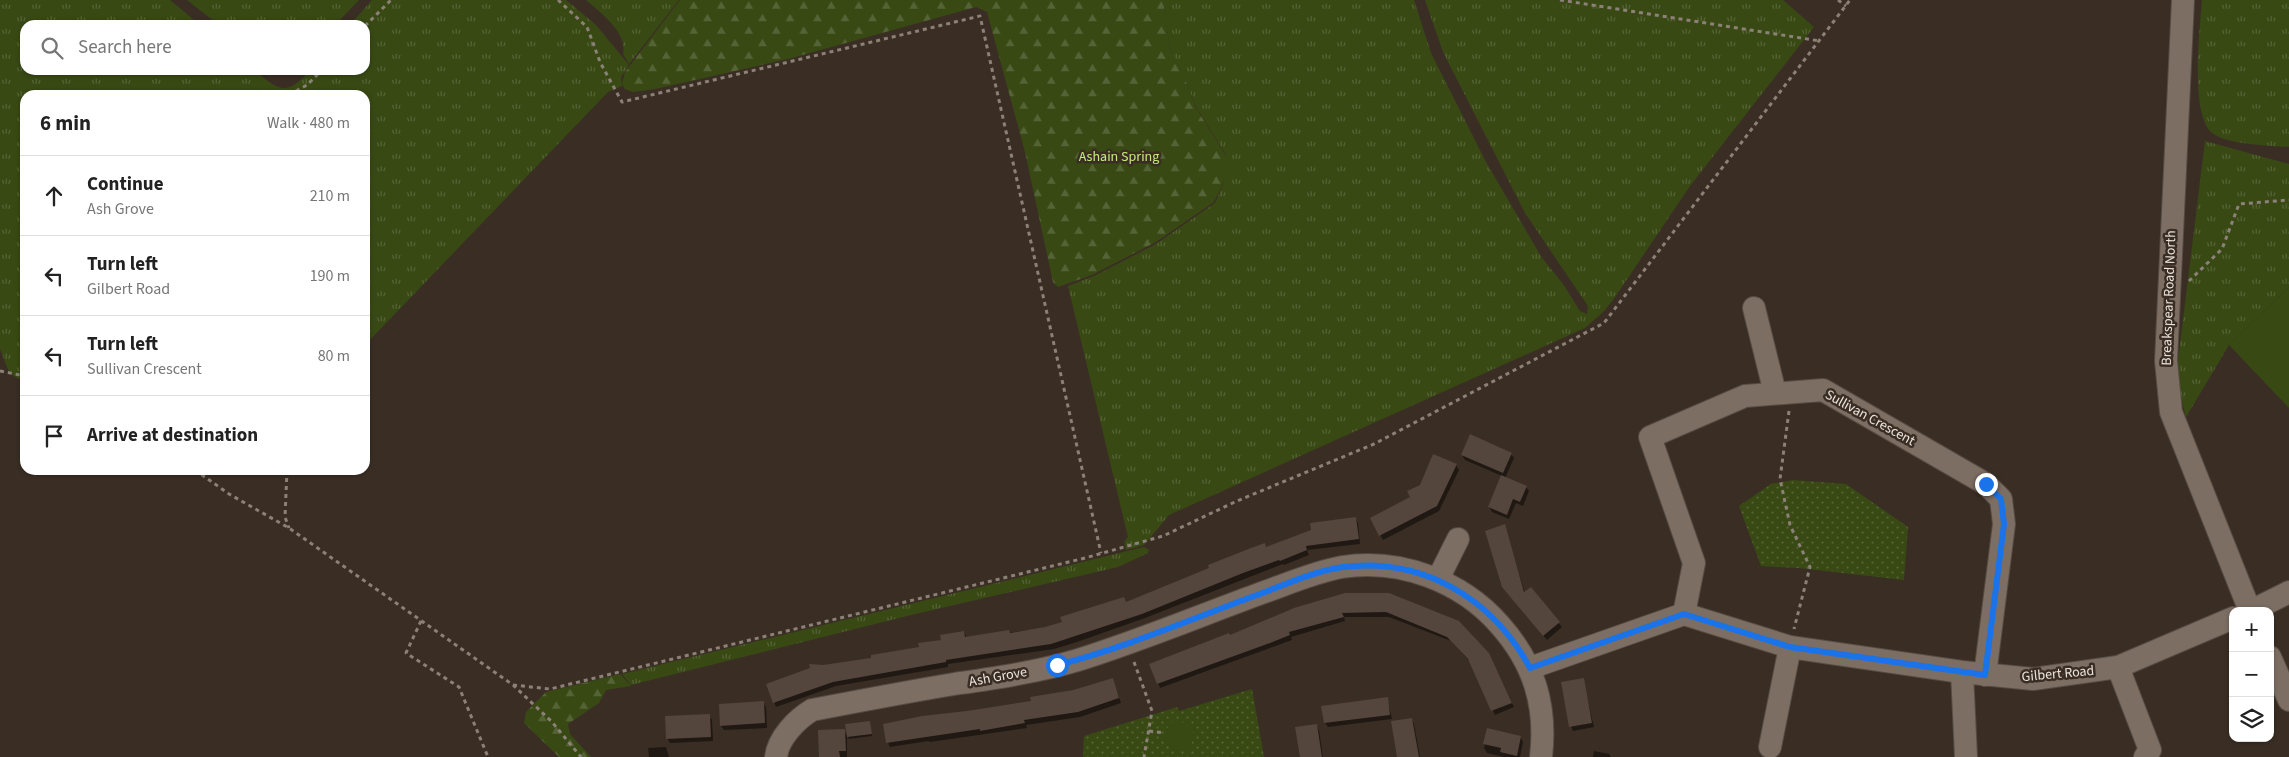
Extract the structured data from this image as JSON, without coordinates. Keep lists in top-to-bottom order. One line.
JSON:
{"streets":{"street":["Breakspear Road North","Sullivan Crescent","Gilbert Road","Ash Grove"]},"crossings":[["Sullivan Crescent","Gilbert Road"]],"parks":["Ashain Spring"],"page":{"search":"Search here","heading":["6 min","Walk · 480 m"],"list":[["Continue","Ash Grove","210 m"],["Turn left","Gilbert Road","190 m"],["Turn left","Sullivan Crescent","80 m"],"Arrive at destination"],"map_buttons":["+","−"]}}
